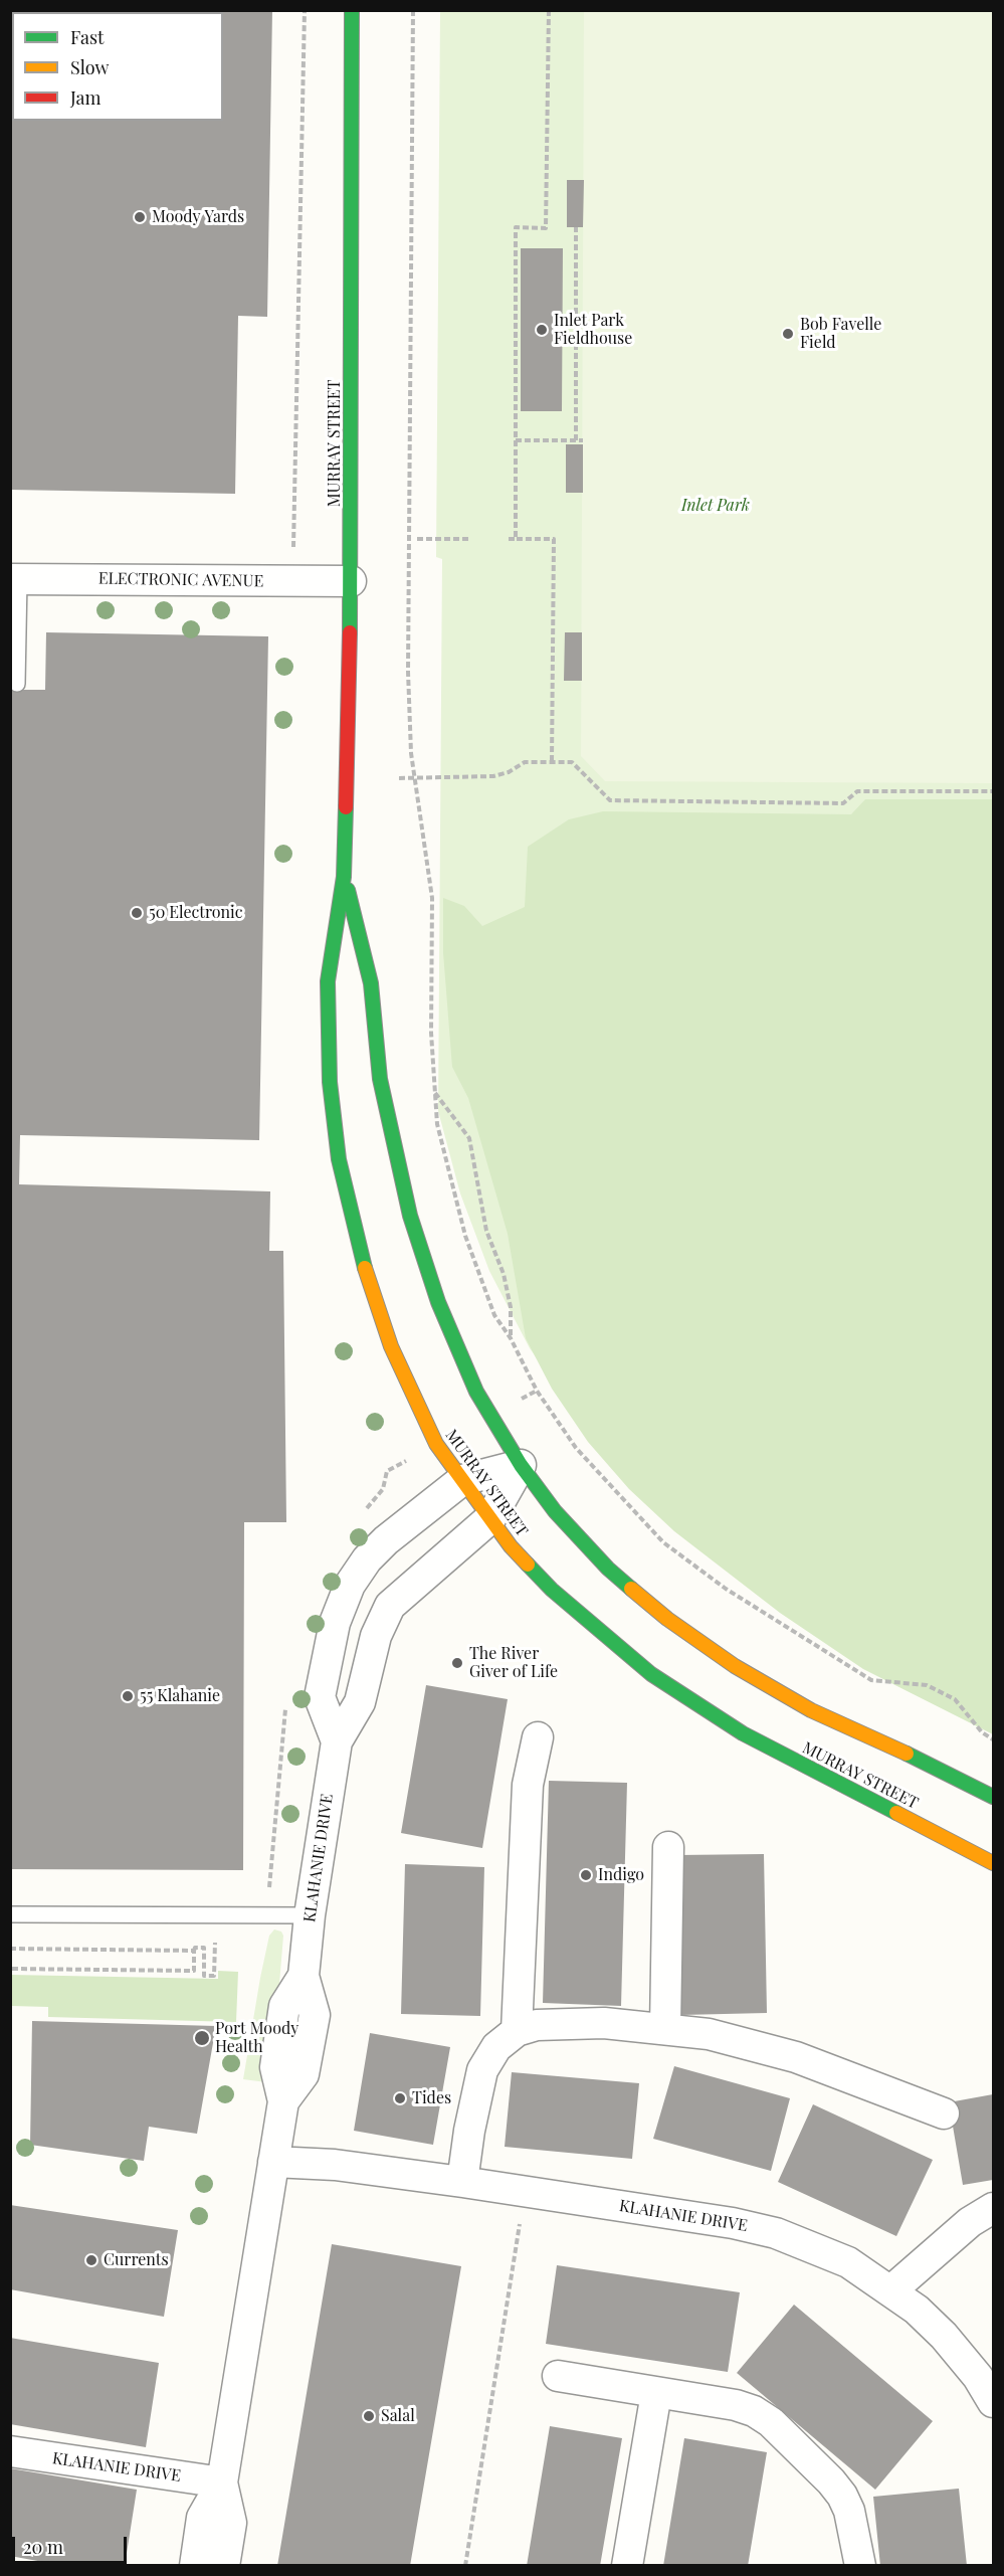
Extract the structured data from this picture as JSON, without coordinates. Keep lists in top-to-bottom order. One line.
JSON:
{"streets":{"main road":["MURRAY STREET"],"street":["ELECTRONIC AVENUE","KLAHANIE DRIVE"]},"crossings":[["MURRAY STREET","ELECTRONIC AVENUE"],["MURRAY STREET","KLAHANIE DRIVE"]],"parks":["Inlet Park"],"places":["Moody Yards","Inlet Park Fieldhouse","Bob Favelle Field","50 Electronic","The River Giver of Life","55 Klahanie","Indigo","Port Moody Health","Tides","Currents","Salal"],"legend":["Fast","Slow","Jam"],"scale_bar":"20 m"}
